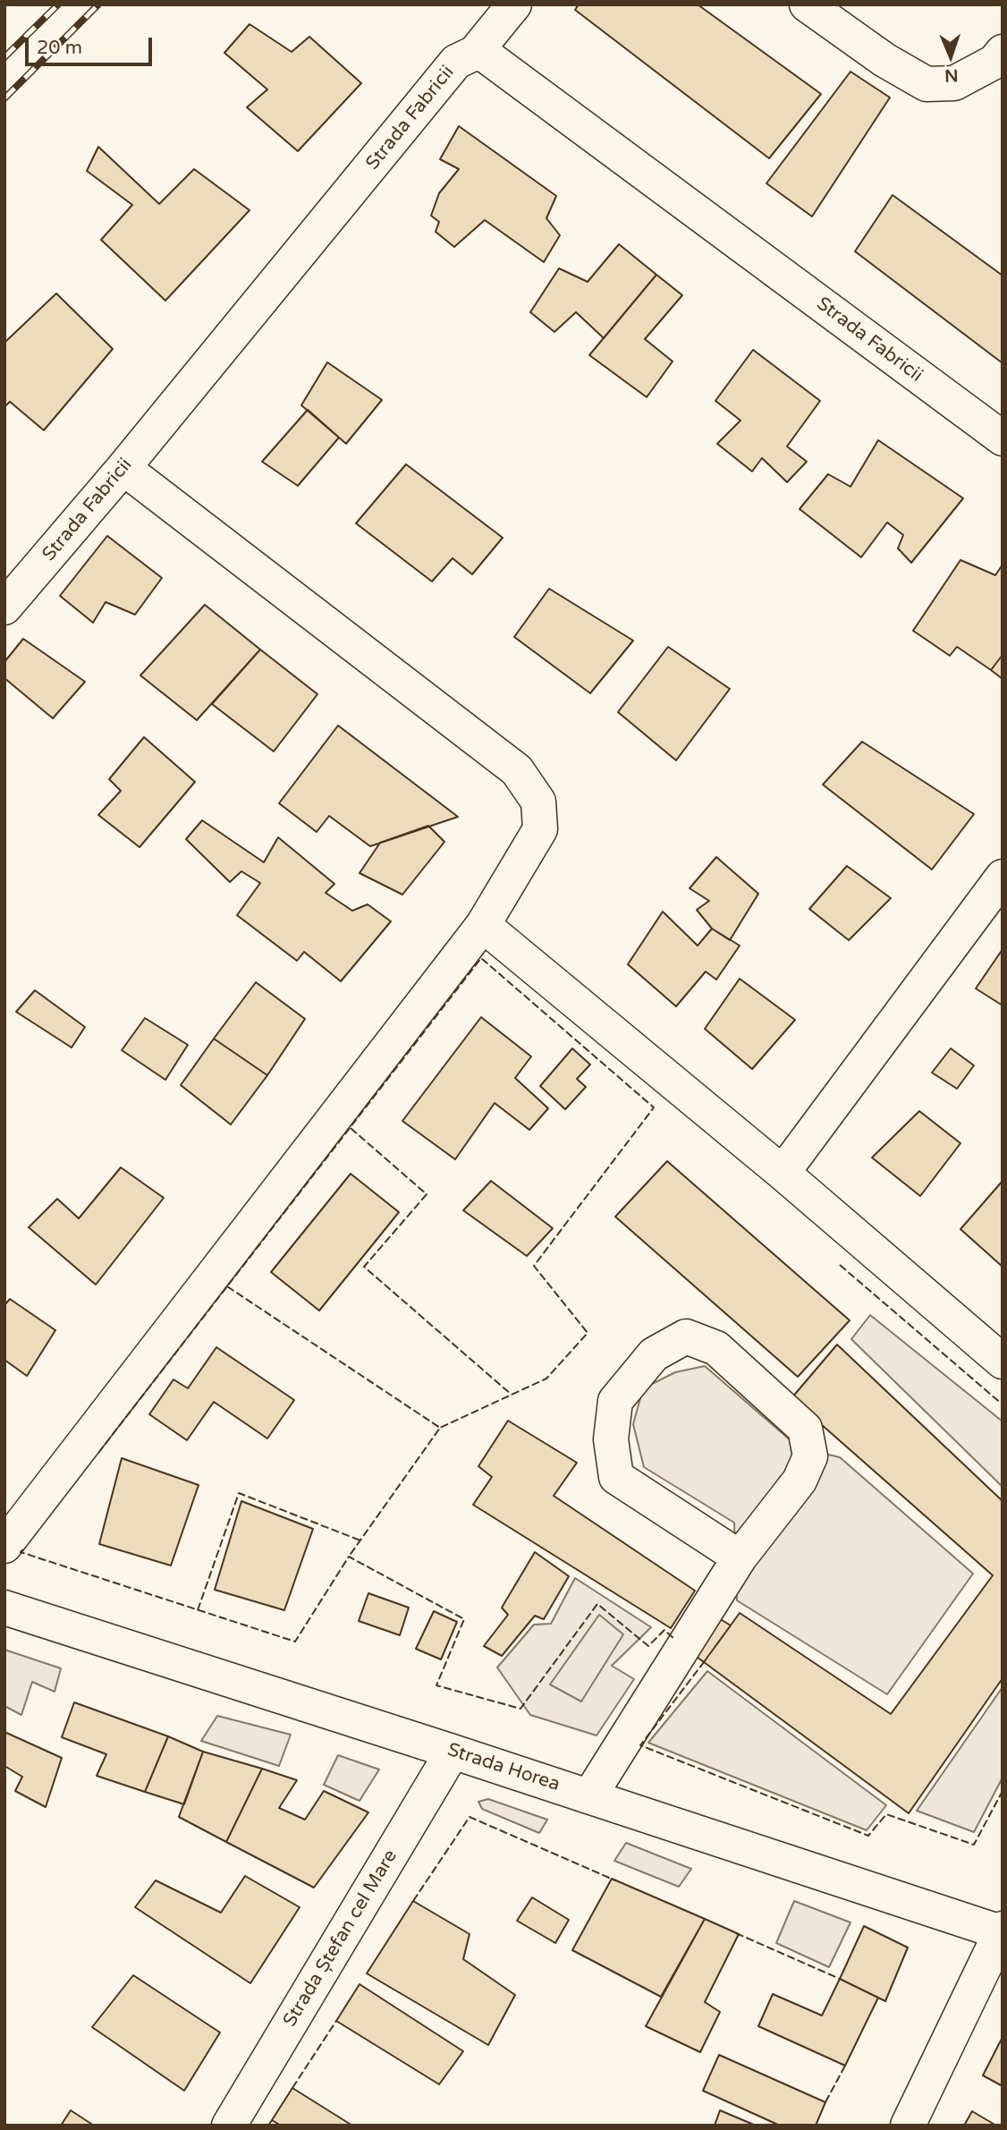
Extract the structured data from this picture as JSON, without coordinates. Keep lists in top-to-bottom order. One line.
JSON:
{"streets":{"street":["Strada Fabricii","Strada Horea","Strada Ștefan cel Mare"]},"crossings":[["Strada Horea","Strada Ștefan cel Mare"]],"scale_bar":"20 m","north":"bottom"}
